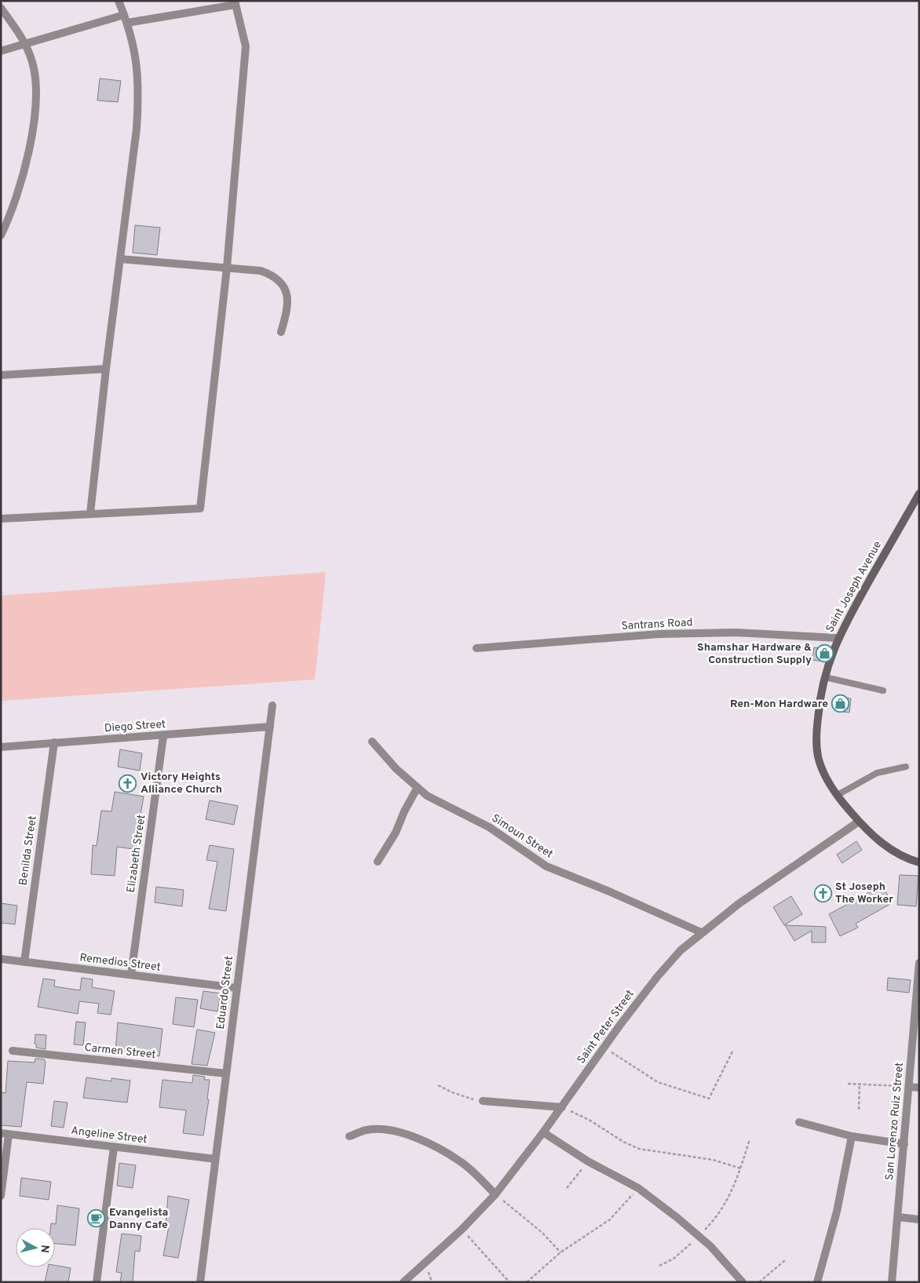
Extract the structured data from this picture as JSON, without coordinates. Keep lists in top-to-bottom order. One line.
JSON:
{"streets":{"main road":["Saint Joseph Avenue"],"street":["Santrans Road","Diego Street","Simoun Street","Benilda Street","Elizabeth Street","Remedios Street","Eduardo Street","Saint Peter Street","Carmen Street","San Lorenzo Ruiz Street","Angeline Street"]},"crossings":[["Saint Joseph Avenue","Santrans Road"],["Saint Joseph Avenue","Saint Peter Street"],["Diego Street","Benilda Street"],["Diego Street","Elizabeth Street"],["Diego Street","Eduardo Street"],["Simoun Street","Saint Peter Street"],["Benilda Street","Remedios Street"],["Elizabeth Street","Remedios Street"],["Remedios Street","Eduardo Street"],["Eduardo Street","Carmen Street"],["Eduardo Street","Angeline Street"]],"places":{"shop":["Shamshar Hardware & Construction Supply","Ren-Mon Hardware"],"church":["Victory Heights Alliance Church","St Joseph The Worker"],"cafe":["Evangelista Danny Cafe"]},"north":"right"}
